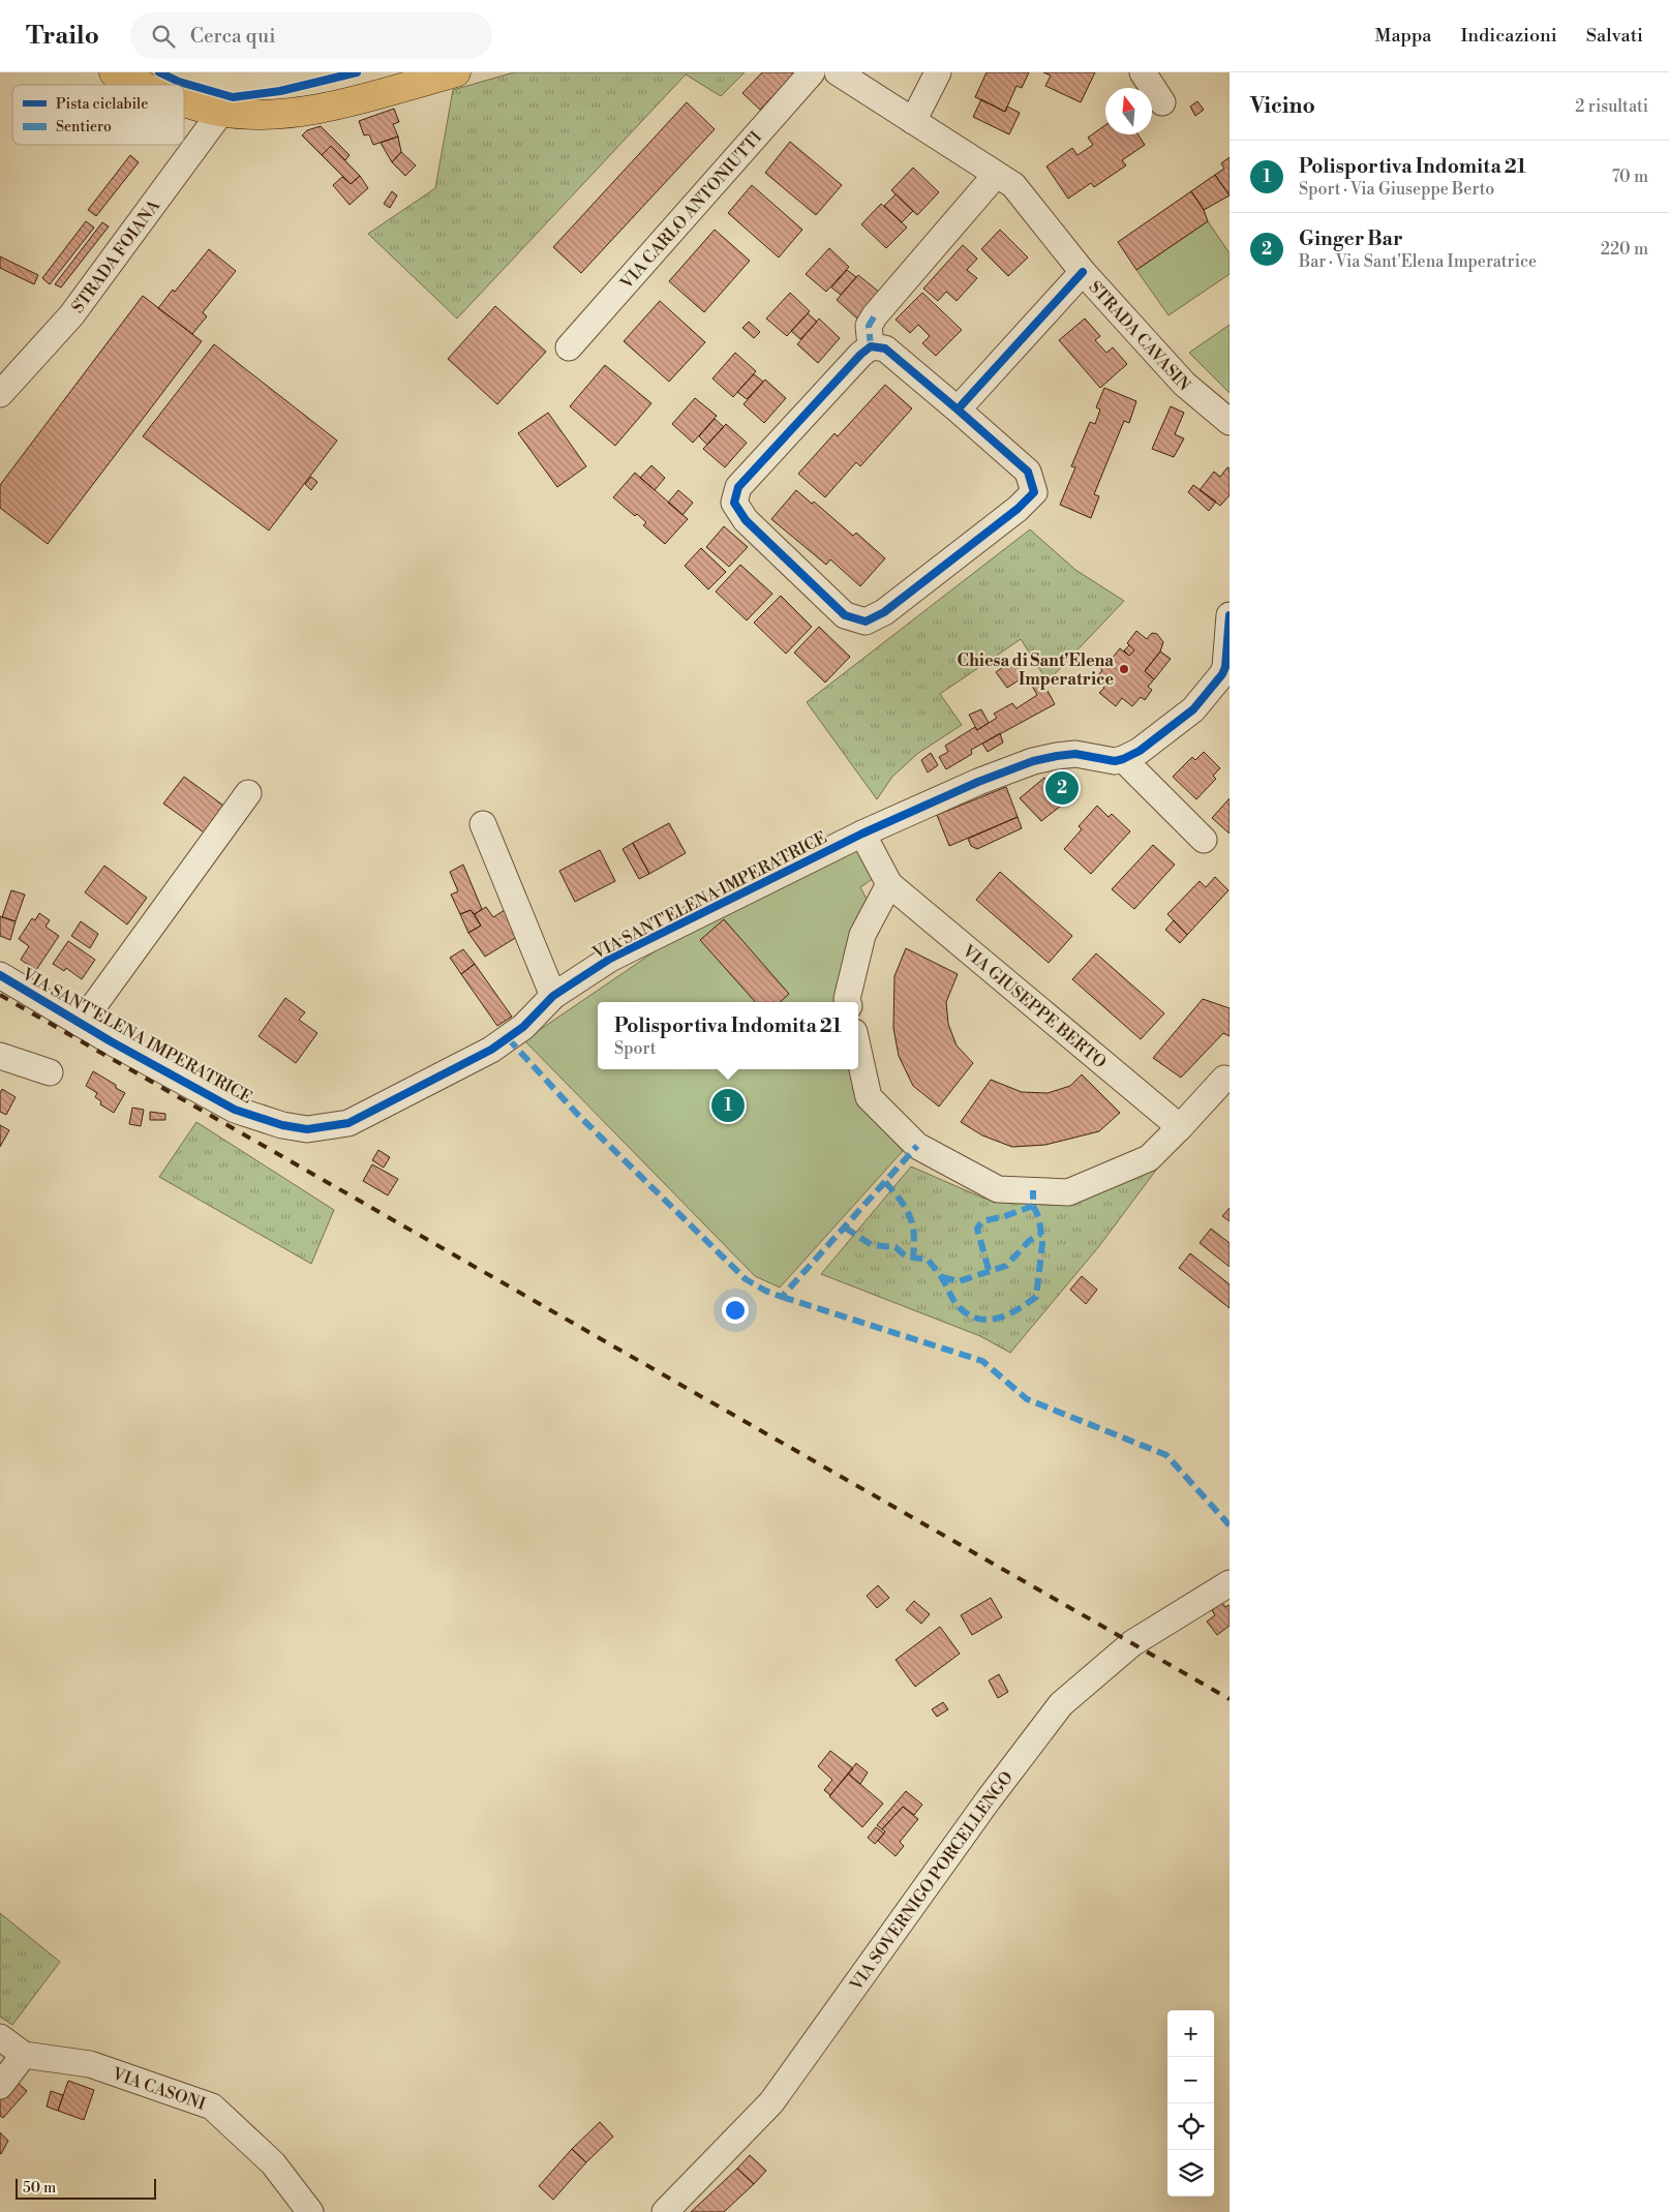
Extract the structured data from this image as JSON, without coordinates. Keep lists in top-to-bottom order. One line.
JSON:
{"streets":{"street":["VIA CARLO ANTONIUTTI","STRADA FOIANA","STRADA CAVASIN","VIA SANT'ELENA IMPERATRICE","VIA GIUSEPPE BERTO","VIA SOVERNIGO PORCELLENGO","VIA CASONI"]},"crossings":[["VIA SANT'ELENA IMPERATRICE","VIA GIUSEPPE BERTO"]],"places":["Chiesa di Sant'Elena Imperatrice"],"legend":["Pista ciclabile","Sentiero"],"scale_bar":"50 m","north":"top","page":{"header":"Trailo","search":"Cerca qui","nav":["Mappa","Indicazioni","Salvati"],"heading":["Vicino","2 risultati"],"list":[{"mark":"1","name":"Polisportiva Indomita 21","note":"Sport · Via Giuseppe Berto","value":"70 m"},{"mark":"2","name":"Ginger Bar","note":"Bar · Via Sant'Elena Imperatrice","value":"220 m"}],"pins":["2","1"],"popup":["Polisportiva Indomita 21","Sport"],"map_buttons":["+","−"],"scale":"50 m"}}
